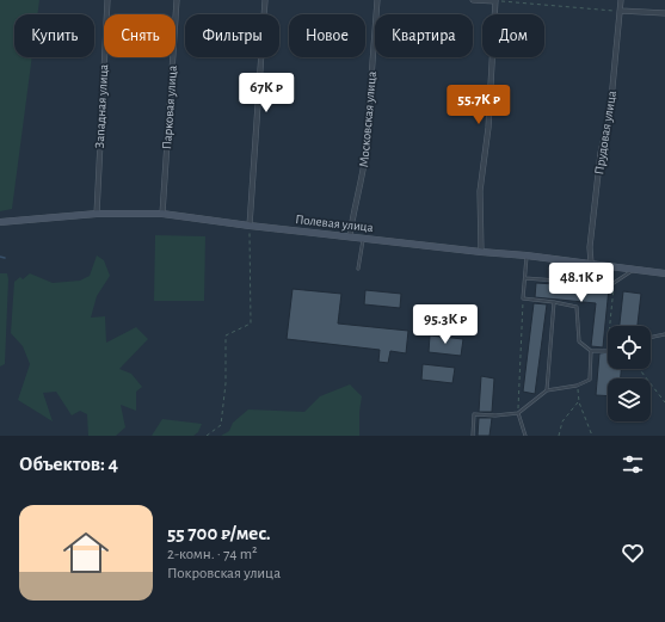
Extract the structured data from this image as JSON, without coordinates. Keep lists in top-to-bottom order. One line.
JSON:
{"streets":{"street":["Западная улица","Парковая улица","Московская улица","Прудовая улица","Полевая улица"]},"crossings":[["Западная улица","Полевая улица"],["Парковая улица","Полевая улица"],["Московская улица","Полевая улица"],["Прудовая улица","Полевая улица"]],"page":{"chip":["Купить","Снять","Фильтры","Новое","Квартира","Дом"],"price":["67K ₽","55.7K ₽","48.1K ₽","95.3K ₽"],"heading":"Объектов: 4","list":[{"name":"55 700 ₽/мес.","note":"2-комн. · 74 m² · Покровская улица"}]}}
